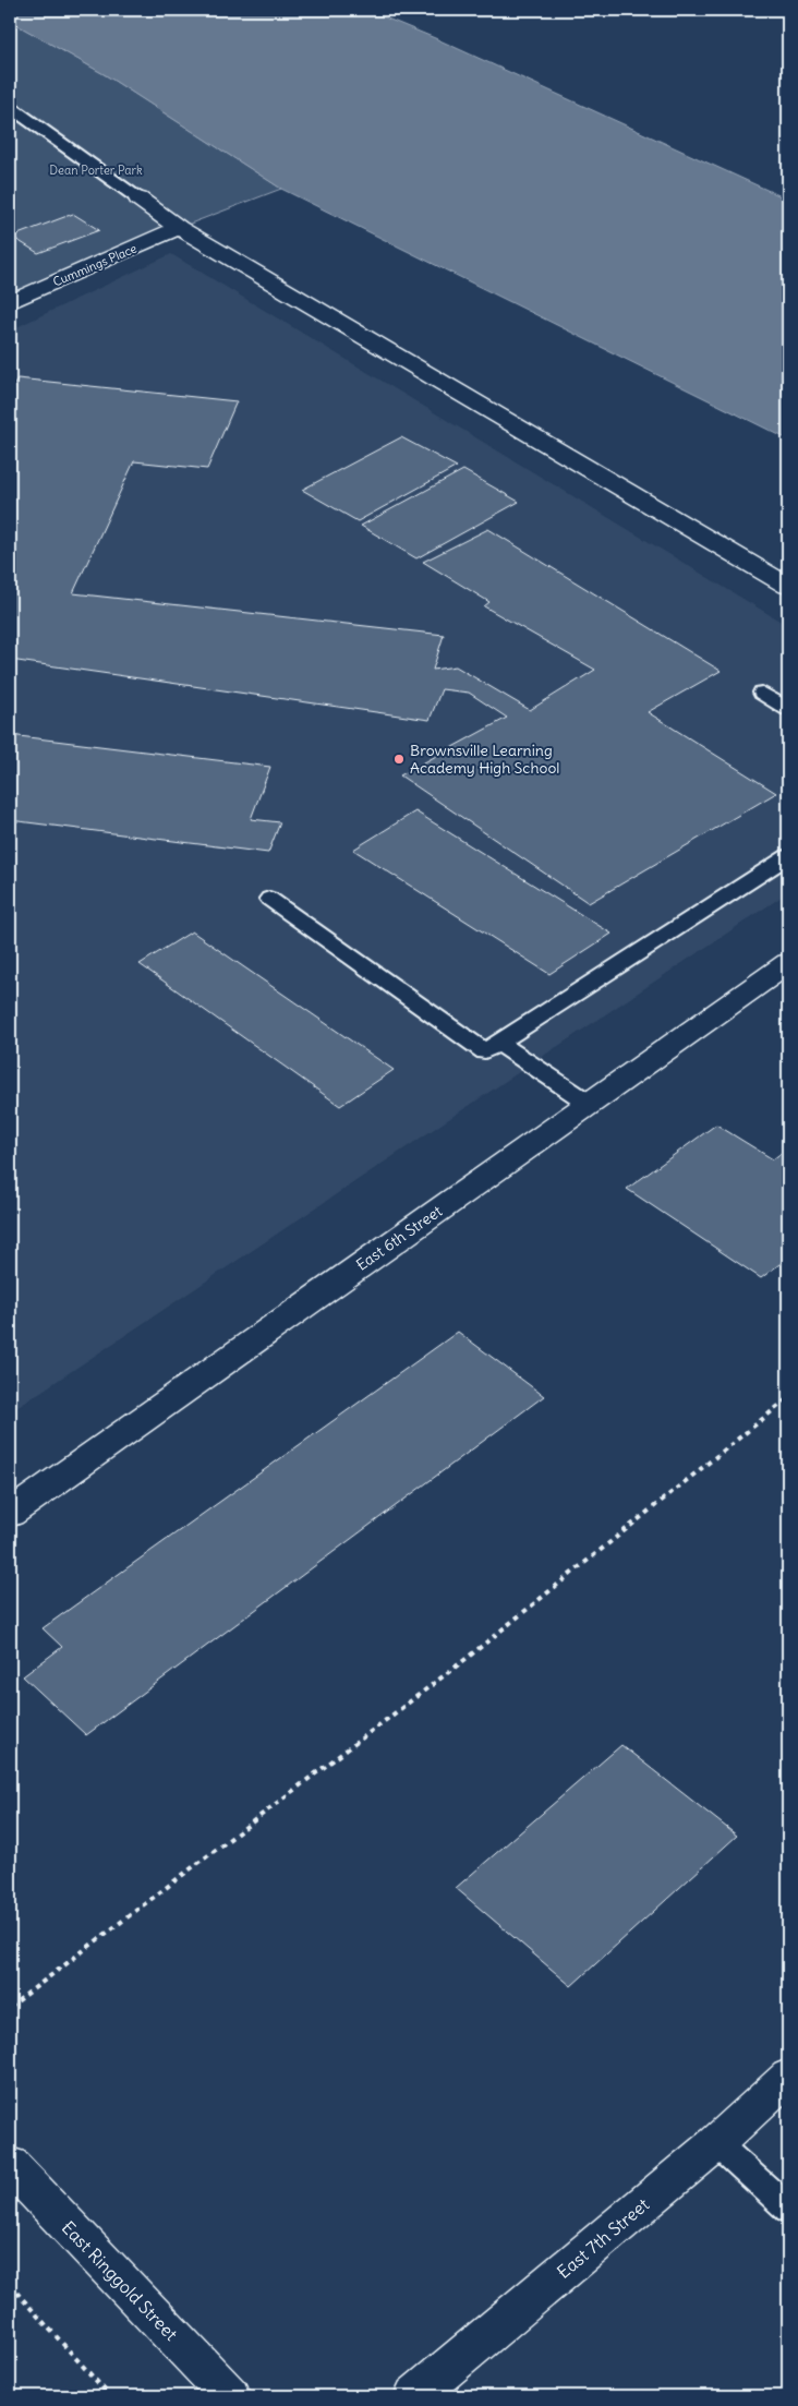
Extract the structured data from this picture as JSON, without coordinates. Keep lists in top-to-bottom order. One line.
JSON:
{"streets":{"street":["Cummings Place","East 6th Street","East 7th Street","East Ringgold Street"]},"parks":["Dean Porter Park"],"places":["Brownsville Learning Academy High School"]}
